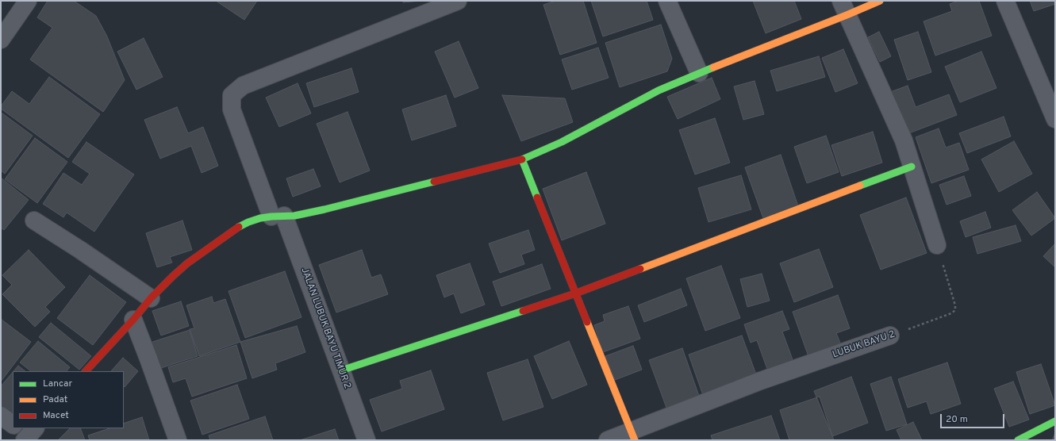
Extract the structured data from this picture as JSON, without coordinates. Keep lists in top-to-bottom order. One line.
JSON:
{"streets":{"street":["JALAN LUBUK BAYU TIMUR 2","LUBUK BAYU 2"]},"legend":["Lancar","Padat","Macet"],"scale_bar":"20 m"}
